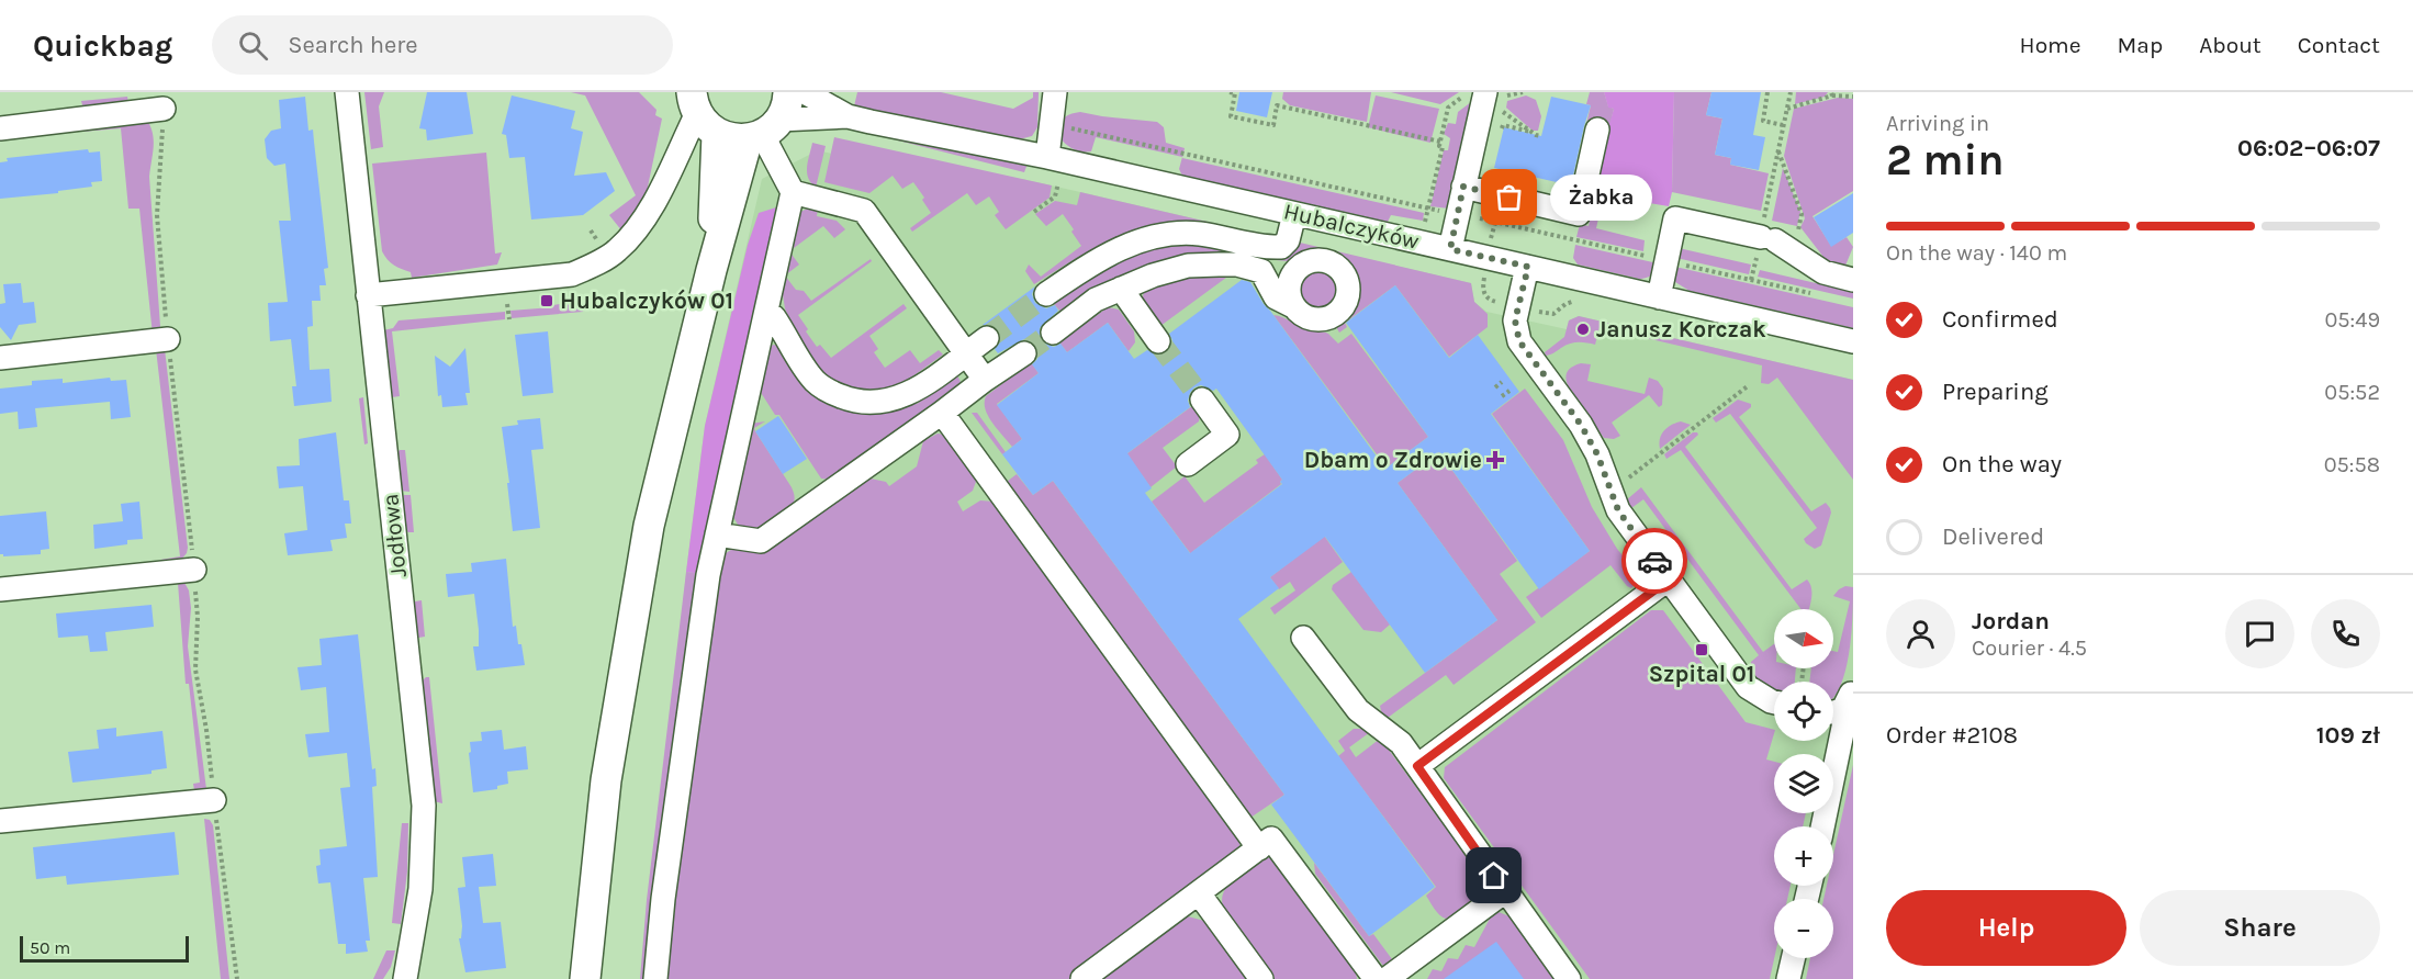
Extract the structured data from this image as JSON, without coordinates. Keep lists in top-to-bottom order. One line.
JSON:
{"streets":{"street":["Hubalczyków","Jodłowa"]},"places":{"other":["Żabka","Janusz Korczak"],"transit":["Hubalczyków 01","Szpital 01"],"health":["Dbam o Zdrowie"]},"scale_bar":"50 m","north":"right","page":{"header":"Quickbag","search":"Search here","nav":["Home","Map","About","Contact"],"heading":["2 min","Arriving in","06:02–06:07"],"panel":["Jordan","Courier · 4.5","Order #2108","109 zł"],"bubble":"Żabka","bar":"On the way · 140 m","list":[["Confirmed","05:49"],["Preparing","05:52"],["On the way","05:58"],"Delivered"],"map_buttons":["+","−"],"buttons":["Help","Share"],"scale":"50 m"}}
